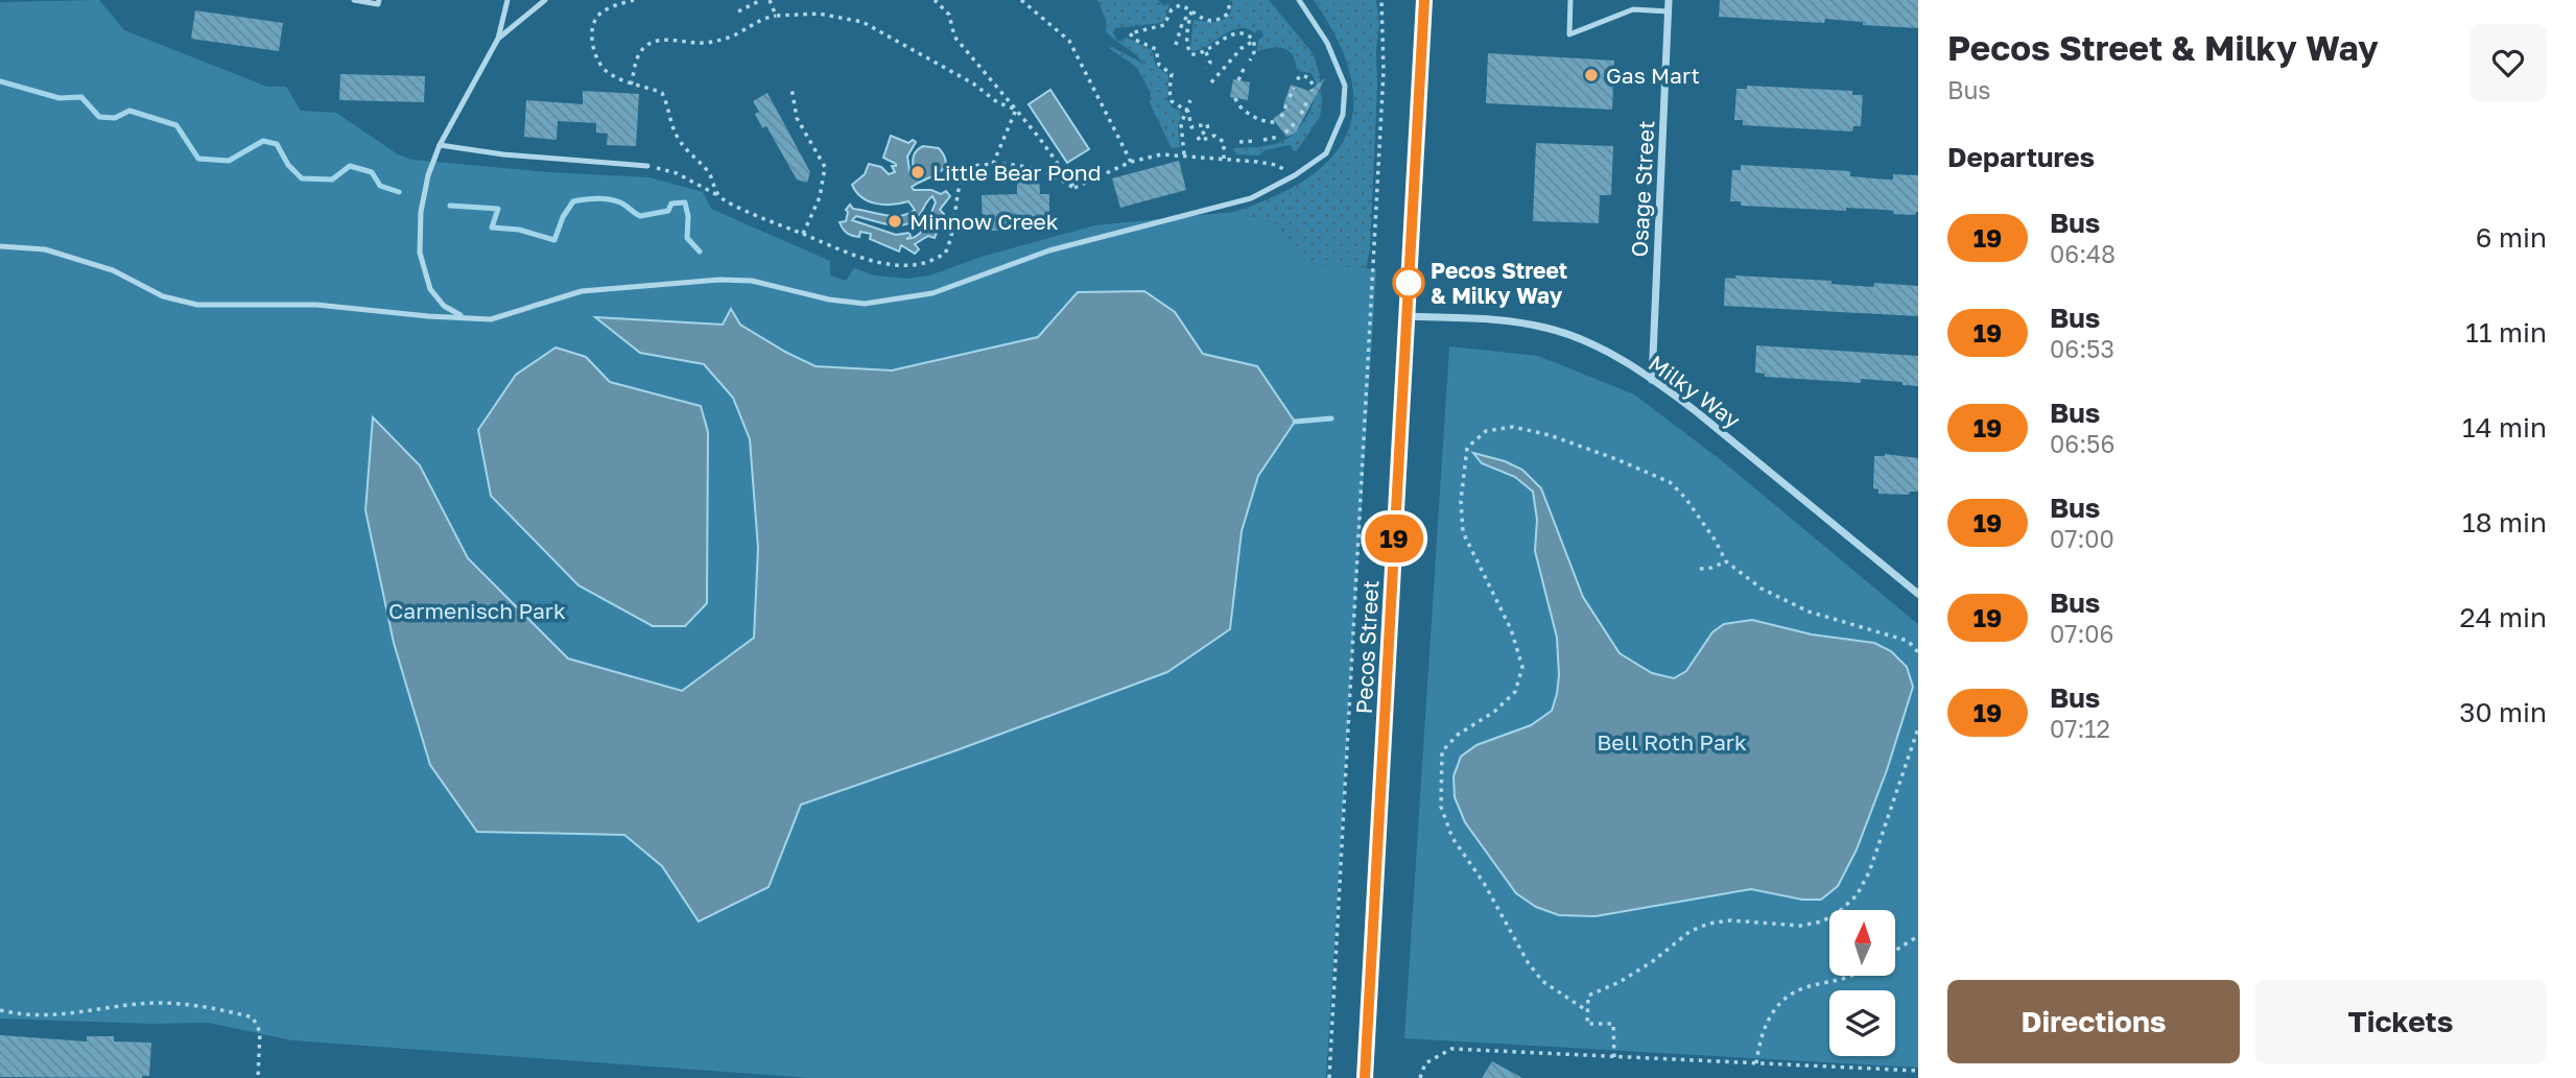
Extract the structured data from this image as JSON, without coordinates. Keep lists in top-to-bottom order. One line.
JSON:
{"streets":{"main road":["Pecos Street"],"street":["Osage Street","Milky Way"]},"crossings":[["Osage Street","Milky Way"],["Milky Way","Pecos Street"]],"parks":["Carmenisch Park","Bell Roth Park"],"places":["Gas Mart","Little Bear Pond","Minnow Creek","Pecos Street & Milky Way"],"lines":["bus line 19"],"north":"top","page":{"on_map":"19","heading":[["Pecos Street & Milky Way","Bus"],"Departures"],"list":[{"mark":"19","name":"Bus","note":"06:48","value":"6 min"},{"mark":"19","name":"Bus","note":"06:53","value":"11 min"},{"mark":"19","name":"Bus","note":"06:56","value":"14 min"},{"mark":"19","name":"Bus","note":"07:00","value":"18 min"},{"mark":"19","name":"Bus","note":"07:06","value":"24 min"},{"mark":"19","name":"Bus","note":"07:12","value":"30 min"}],"buttons":["Directions","Tickets"]}}
